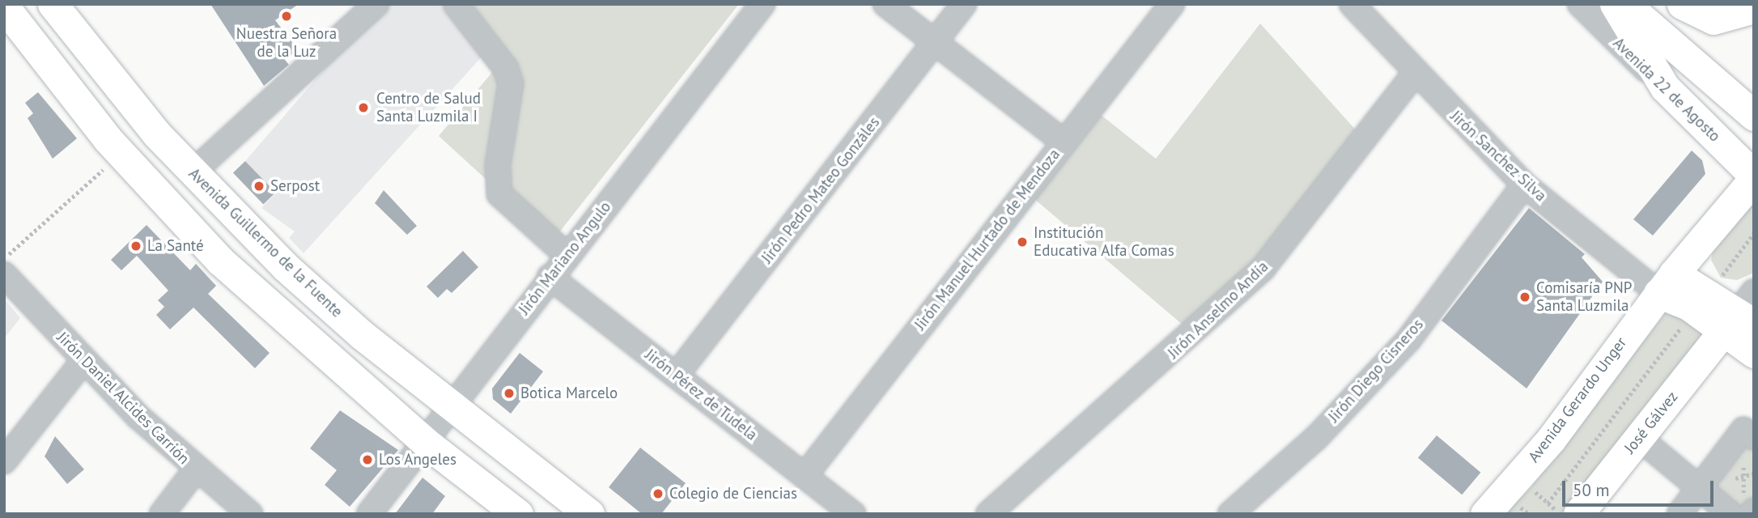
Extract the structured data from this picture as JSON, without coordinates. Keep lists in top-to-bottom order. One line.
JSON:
{"streets":{"main road":["Avenida 22 de Agosto","Avenida Guillermo de la Fuente","Avenida Gerardo Unger","José Gálvez"],"street":["Jirón Sanchez Silva","Jirón Pedro Mateo Gonzáles","Jirón Manuel Hurtado de Mendoza","Jirón Mariano Angulo","Jirón Anselmo Andía","Jirón Diego Cisneros","Jirón Pérez de Tudela","Jirón Daniel Alcides Carrión"]},"crossings":[["Avenida 22 de Agosto","Avenida Gerardo Unger"],["Jirón Sanchez Silva","Jirón Anselmo Andía"],["Jirón Sanchez Silva","Jirón Diego Cisneros"],["Jirón Sanchez Silva","Avenida Gerardo Unger"],["Jirón Pedro Mateo Gonzáles","Jirón Pérez de Tudela"],["Jirón Manuel Hurtado de Mendoza","Jirón Pérez de Tudela"],["Avenida Guillermo de la Fuente","Jirón Mariano Angulo"],["Jirón Mariano Angulo","Jirón Pérez de Tudela"]],"places":["Nuestra Señora de la Luz","Centro de Salud Santa Luzmila I","Serpost","Institución Educativa Alfa Comas","La Santé","Comisaría PNP Santa Luzmila","Botica Marcelo","Los Angeles","Colegio de Ciencias"],"scale_bar":"50 m"}
